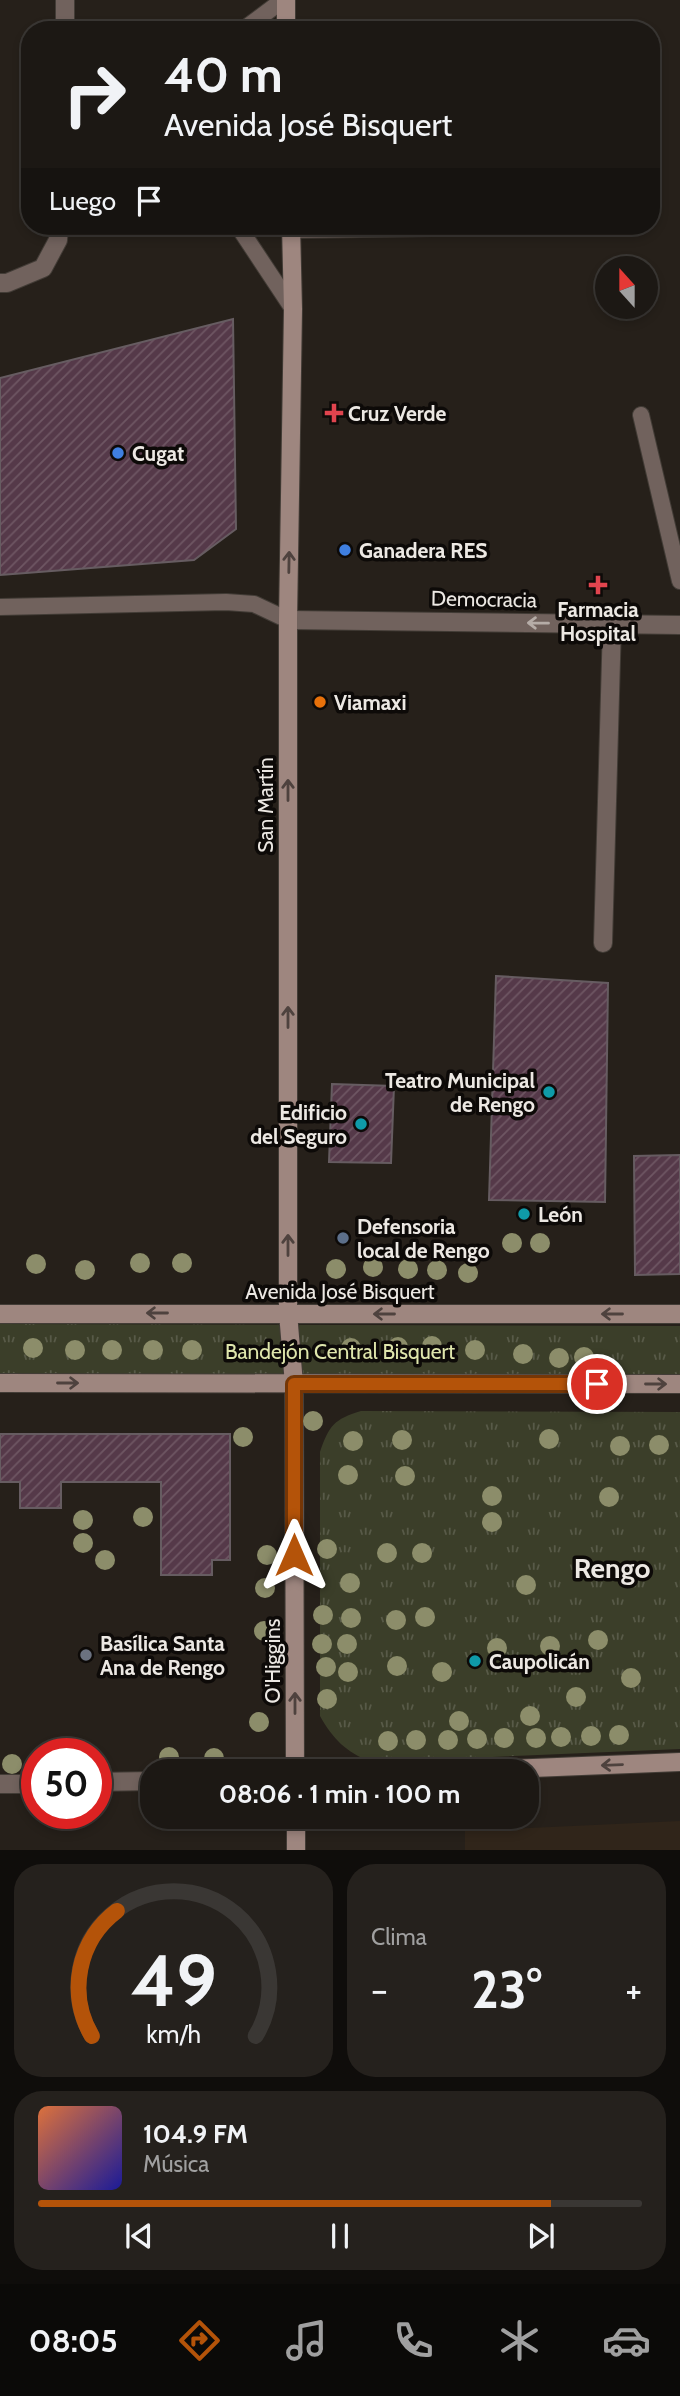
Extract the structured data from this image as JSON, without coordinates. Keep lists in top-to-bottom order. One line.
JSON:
{"streets":{"main road":["San Martín","Avenida José Bisquert","O'Higgins"],"street":["Democracia"]},"crossings":[["Democracia","San Martín"],["San Martín","Avenida José Bisquert"],["San Martín","O'Higgins"]],"one_way":["Democracia","San Martín","O'Higgins"],"districts":["Rengo"],"parks":["Bandejón Central Bisquert"],"places":{"health":["Cruz Verde","Farmacia Hospital"],"other":["Cugat","Ganadera RES","Viamaxi","Teatro Municipal de Rengo","Edificio del Seguro","León","Defensoria local de Rengo","Basílica Santa Ana de Rengo","Caupolicán"]},"north":"top","page":{"turn":["40 m","Avenida José Bisquert"],"then":"Luego","limit":"50","trip":"08:06 · 1 min · 100 m","tile":"Clima","heat":["−","23°","+"],"song":["104.9 FM","Música"],"tabs":"08:05","gauge":["49","km/h"]}}
